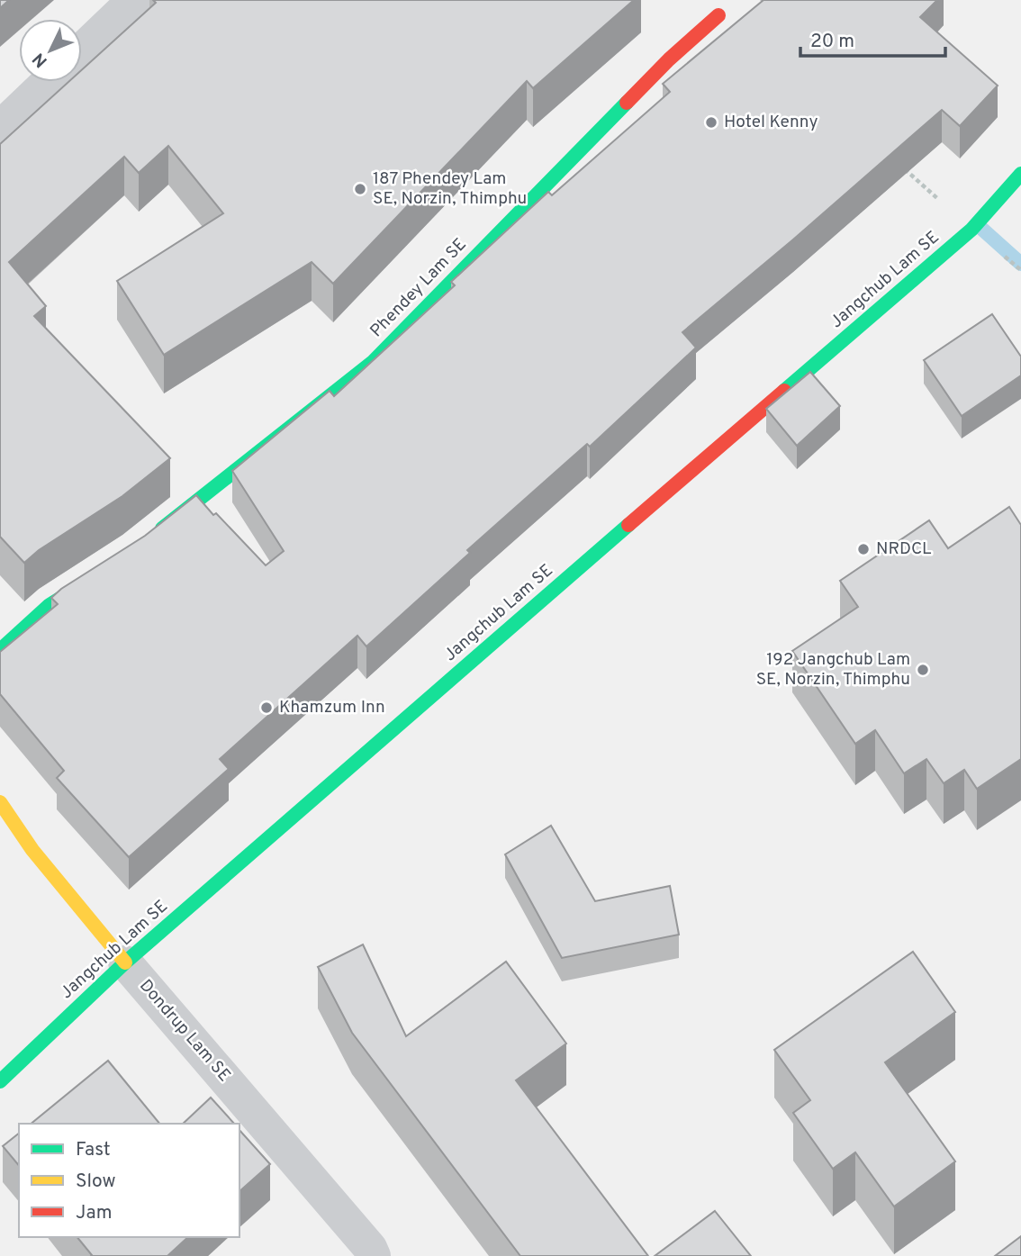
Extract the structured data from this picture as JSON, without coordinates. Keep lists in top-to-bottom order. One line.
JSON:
{"streets":{"main road":["Jangchub Lam SE","Phendey Lam SE","Dondrup Lam SE"]},"crossings":[["Jangchub Lam SE","Dondrup Lam SE"]],"places":["Hotel Kenny","187 Phendey Lam SE, Norzin, Thimphu","NRDCL","192 Jangchub Lam SE, Norzin, Thimphu","Khamzum Inn"],"legend":["Fast","Slow","Jam"],"scale_bar":"20 m","north":"bottom left"}
